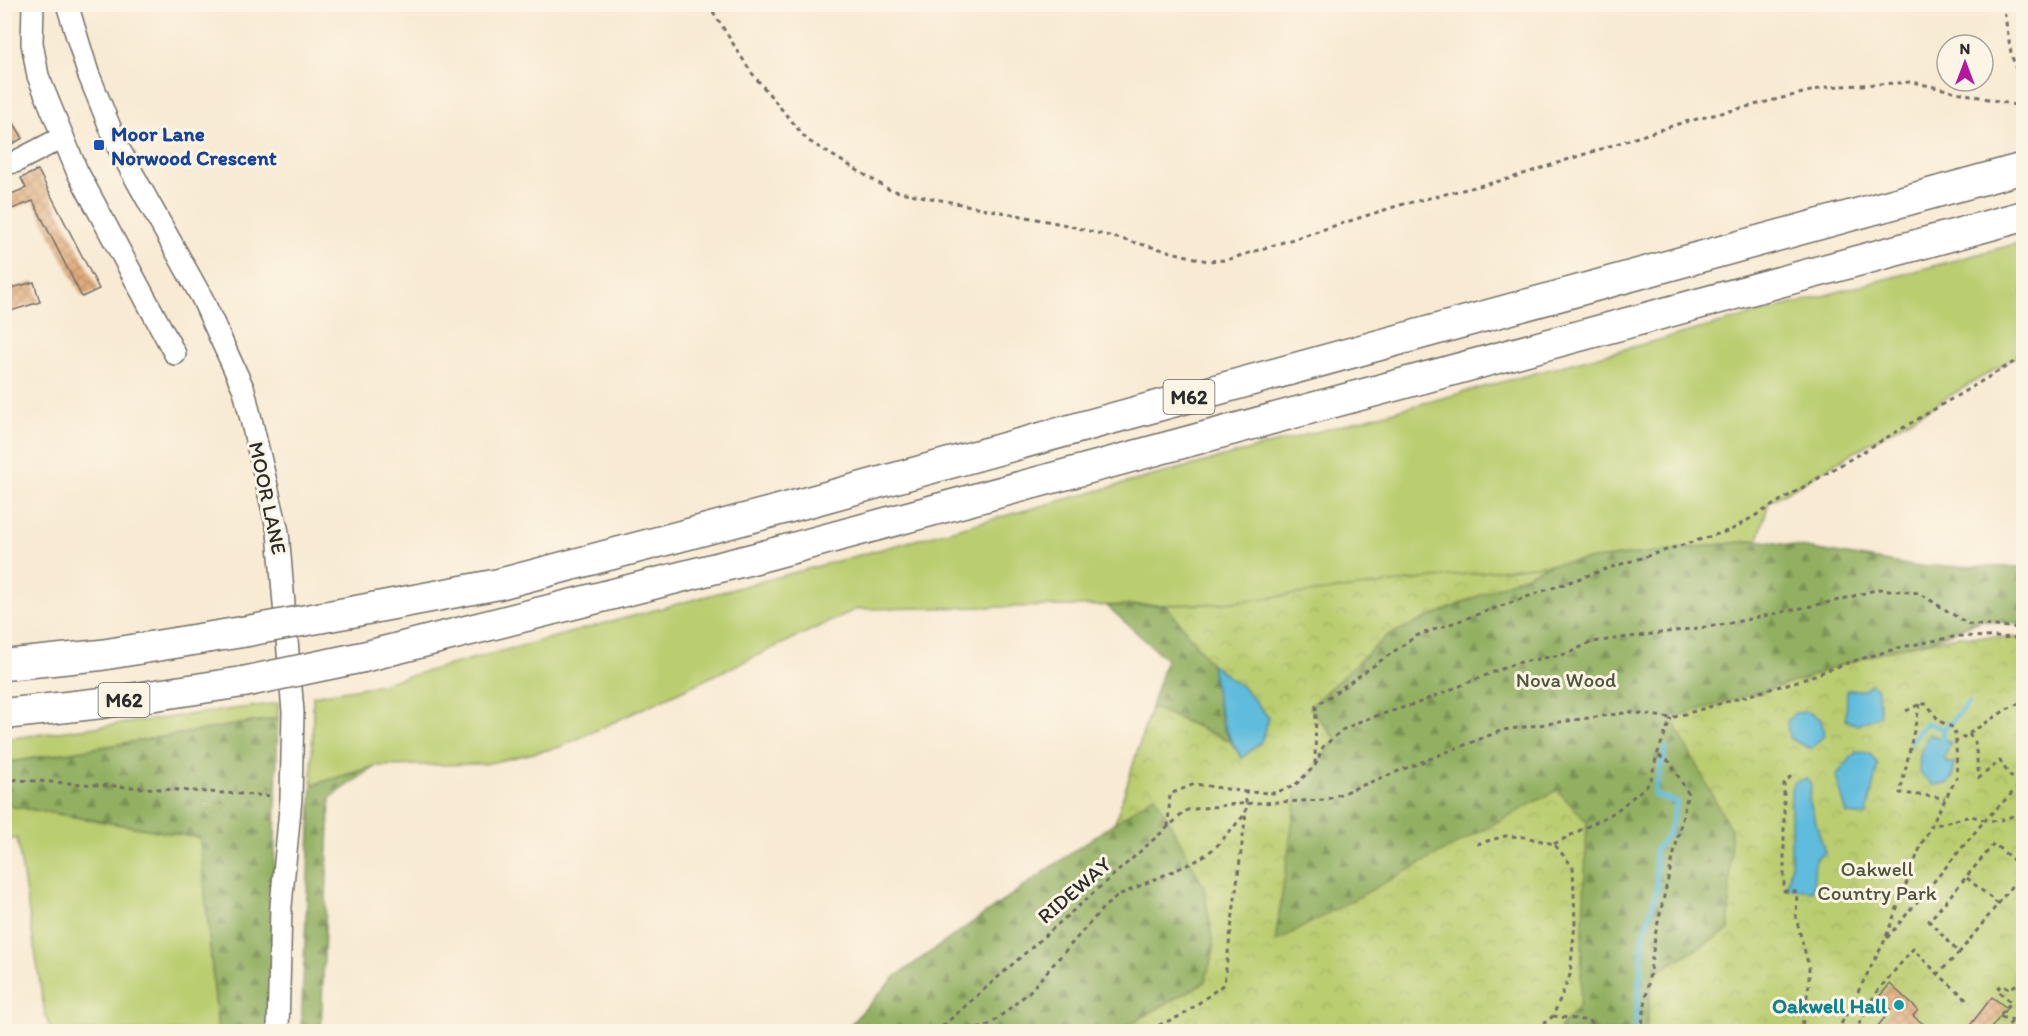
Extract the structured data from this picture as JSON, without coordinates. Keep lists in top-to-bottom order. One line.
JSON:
{"streets":{"highway":["M62"],"street":["MOOR LANE"],"path":["RIDEWAY"]},"parks":["Nova Wood","Oakwell Country Park"],"places":{"transit":["Moor Lane Norwood Crescent"],"other":["Oakwell Hall"]},"north":"top"}
